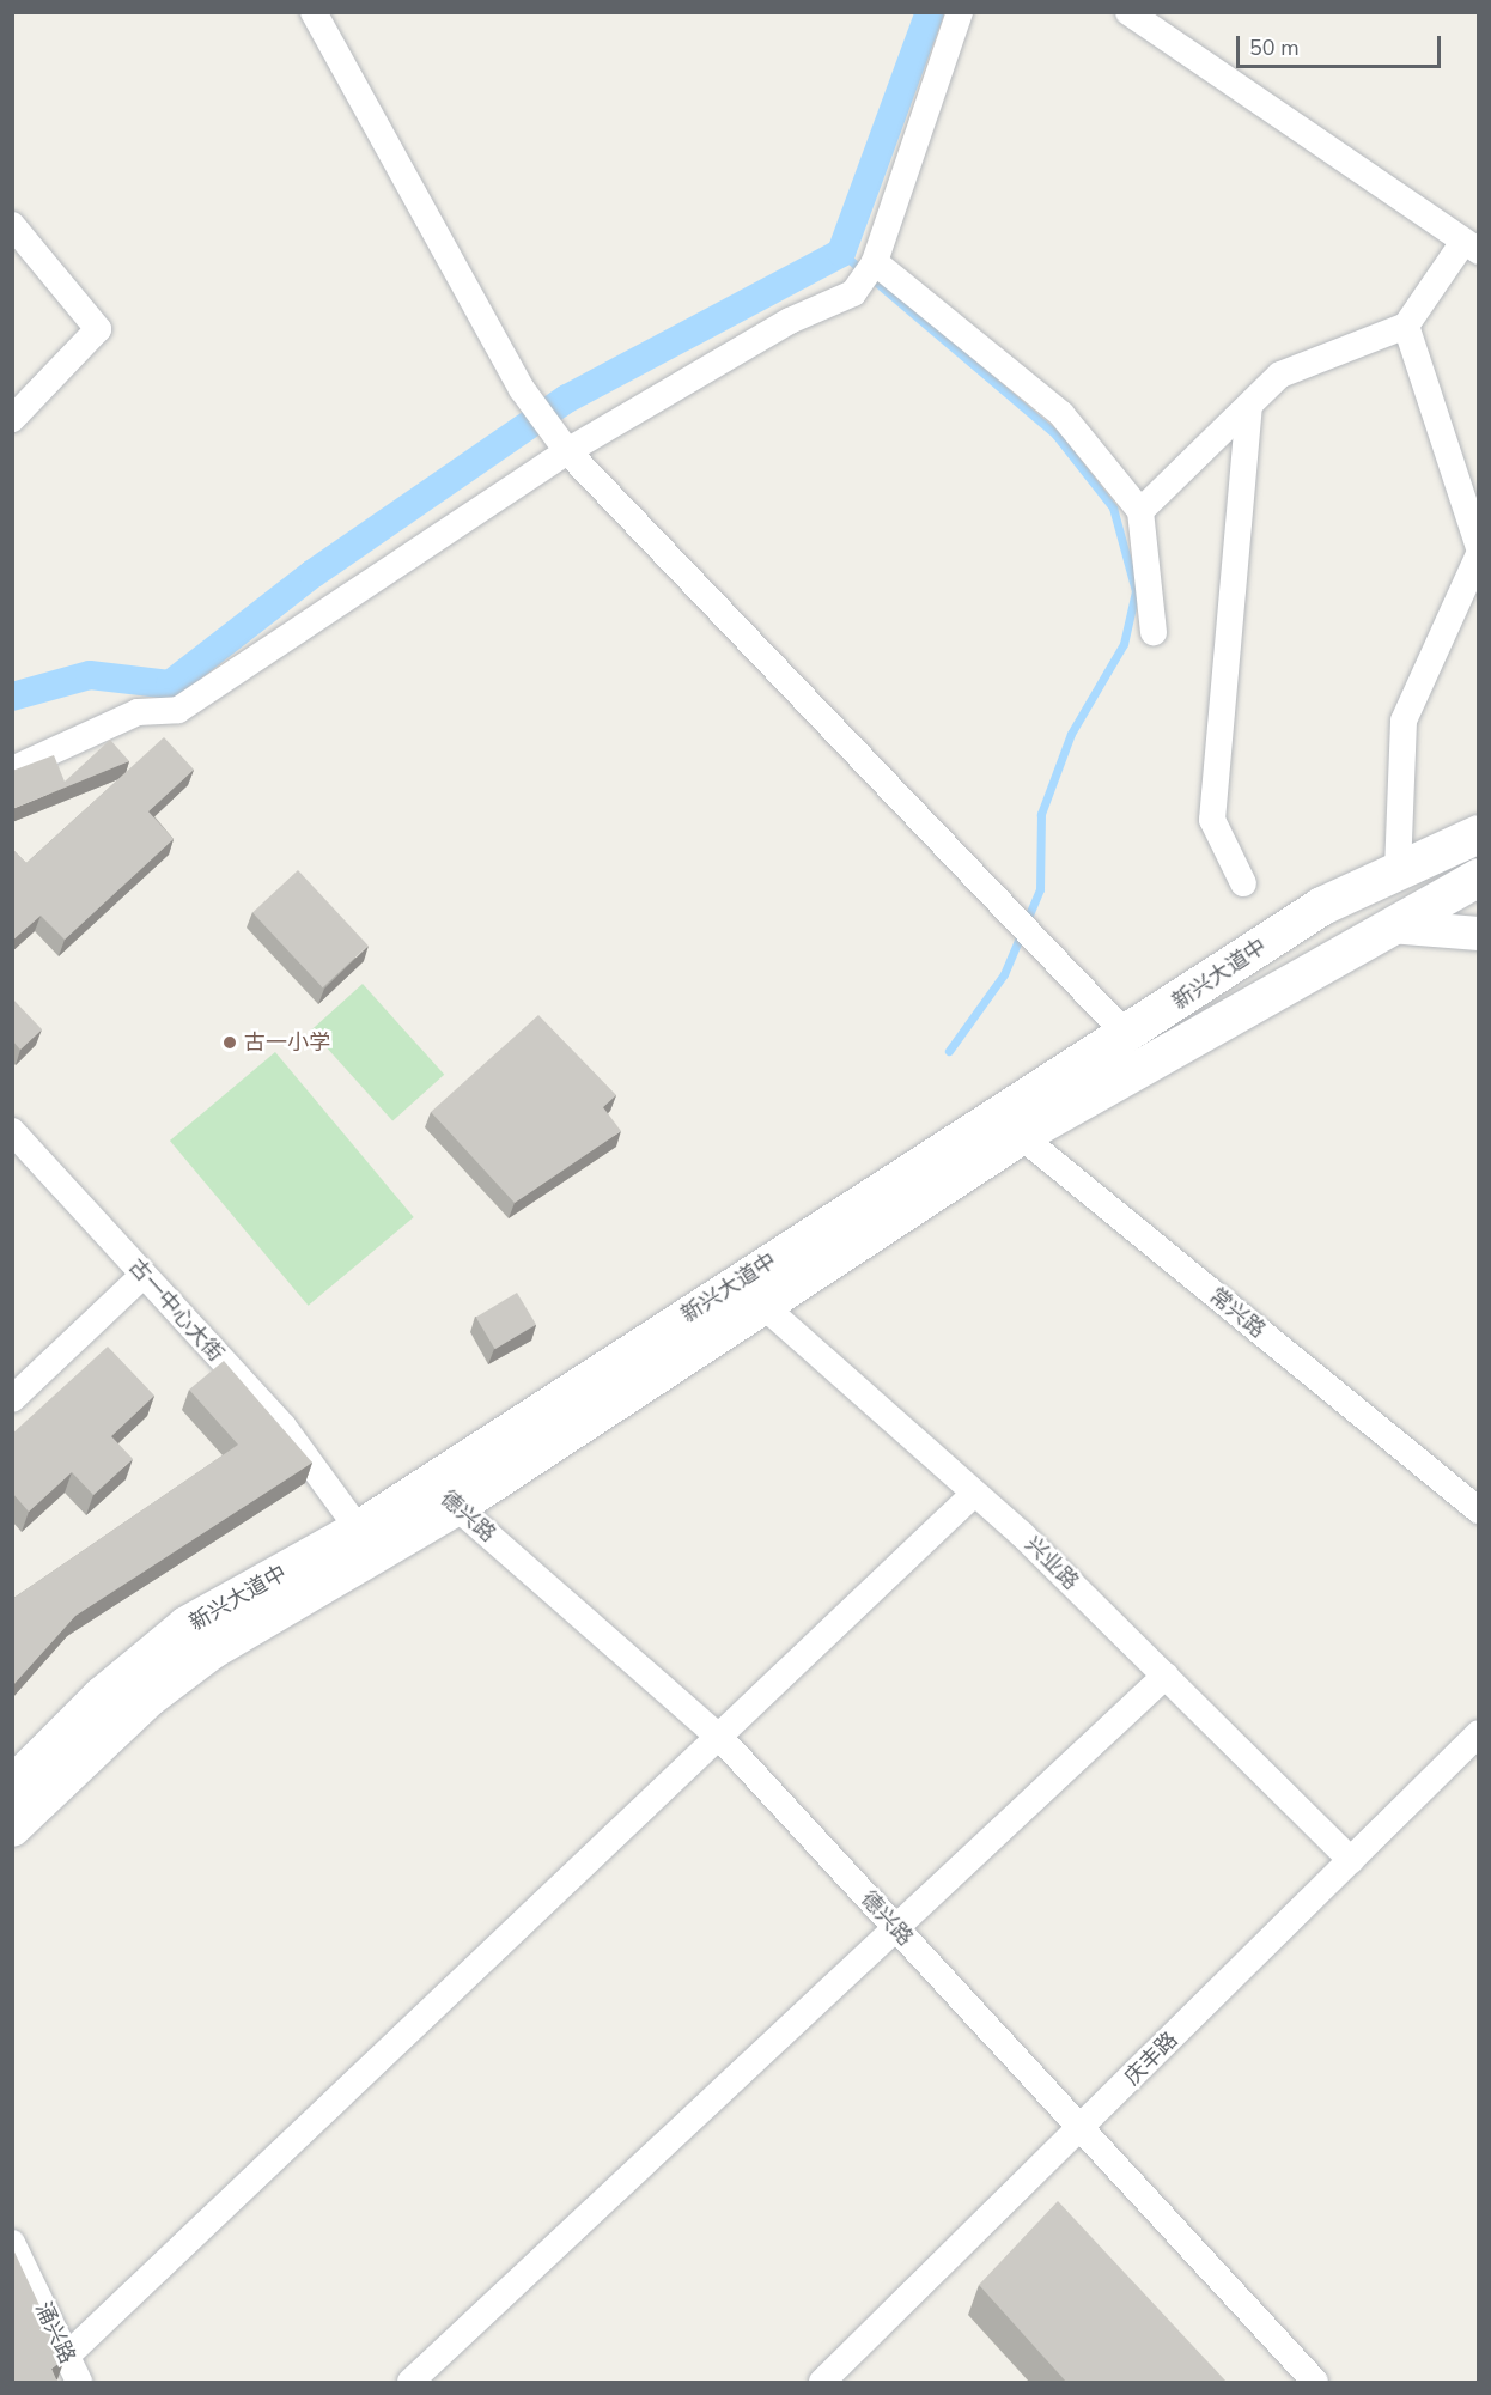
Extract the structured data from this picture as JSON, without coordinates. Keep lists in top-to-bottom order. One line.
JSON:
{"streets":{"main road":["新兴大道中"],"street":["古一中心大街","常兴路","德兴路","兴业路","庆丰路","涌兴路"]},"crossings":[["新兴大道中","古一中心大街"],["新兴大道中","常兴路"],["新兴大道中","德兴路"],["新兴大道中","兴业路"],["德兴路","庆丰路"],["兴业路","庆丰路"]],"places":["古一小学"],"scale_bar":"50 m"}
